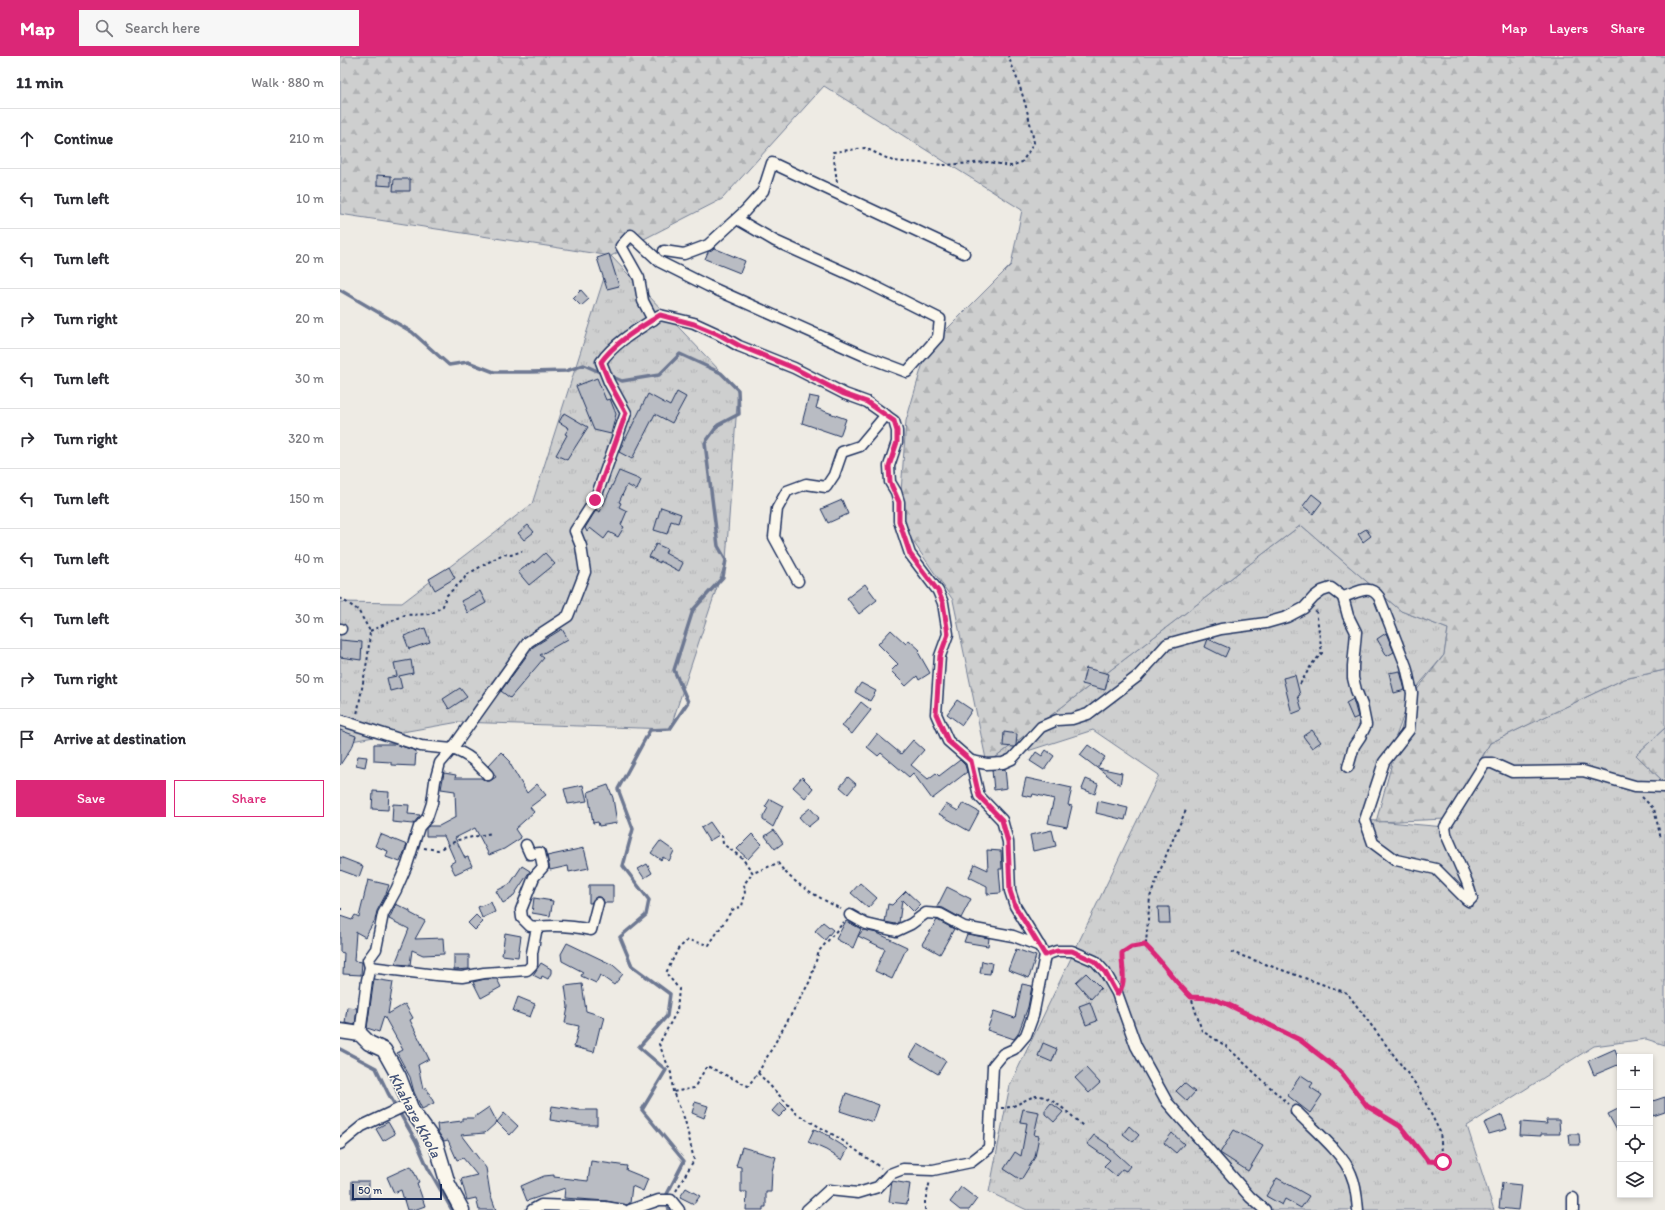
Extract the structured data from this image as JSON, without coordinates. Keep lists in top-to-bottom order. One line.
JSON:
{"water":["Khahare Khola"],"scale_bar":"50 m","page":{"header":"Map","search":"Search here","nav":["Map","Layers","Share"],"heading":["11 min","Walk · 880 m"],"list":[["Continue","210 m"],["Turn left","10 m"],["Turn left","20 m"],["Turn right","20 m"],["Turn left","30 m"],["Turn right","320 m"],["Turn left","150 m"],["Turn left","40 m"],["Turn left","30 m"],["Turn right","50 m"],"Arrive at destination"],"buttons":["Save","Share"],"map_buttons":["+","−"],"scale":"50 m"}}
